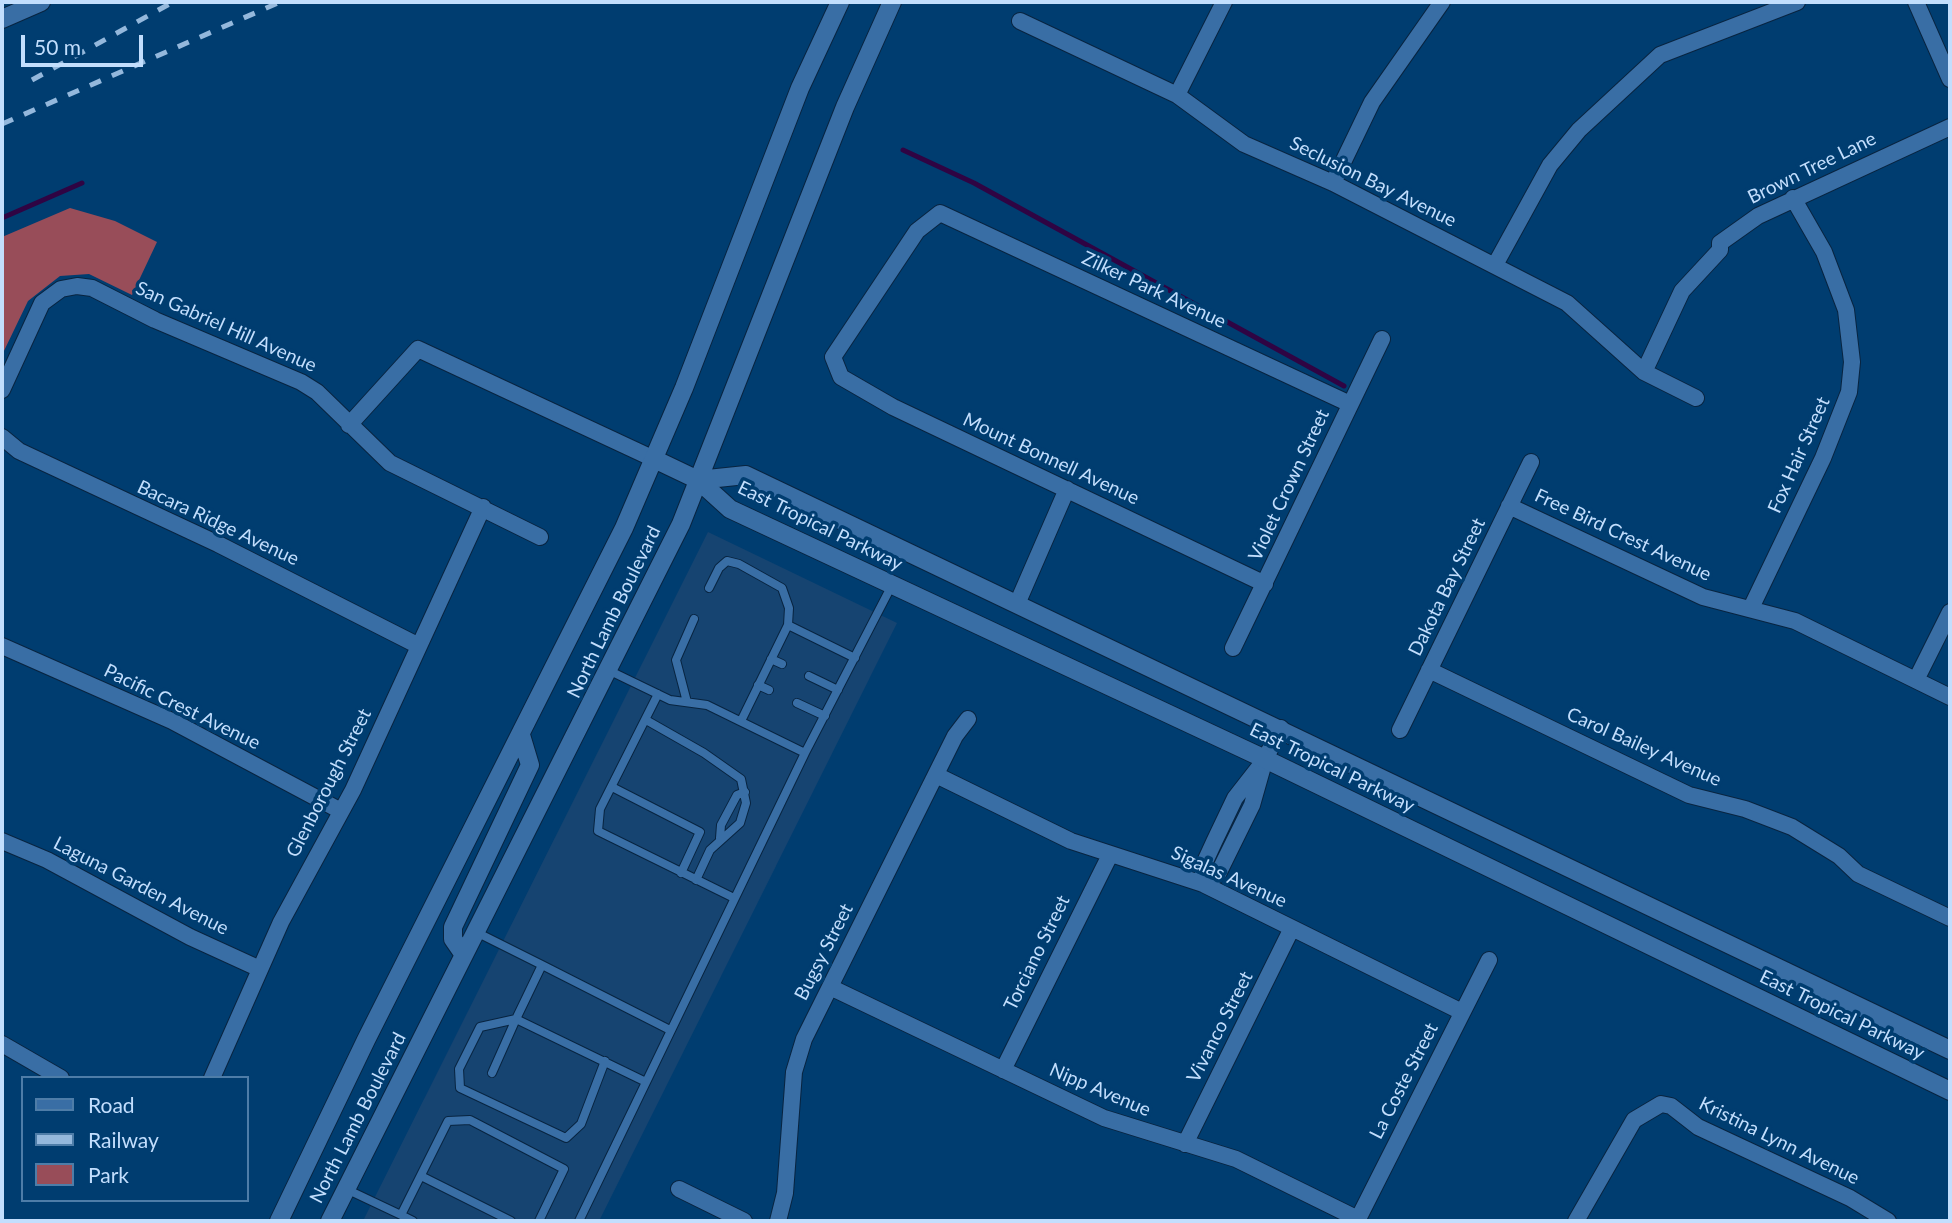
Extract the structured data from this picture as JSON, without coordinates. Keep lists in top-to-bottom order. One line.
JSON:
{"streets":{"main road":["East Tropical Parkway","North Lamb Boulevard"],"street":["Brown Tree Lane","Seclusion Bay Avenue","Zilker Park Avenue","San Gabriel Hill Avenue","Fox Hair Street","Mount Bonnell Avenue","Violet Crown Street","Bacara Ridge Avenue","Free Bird Crest Avenue","Dakota Bay Street","Pacific Crest Avenue","Carol Bailey Avenue","Glenborough Street","Sigalas Avenue","Laguna Garden Avenue","Bugsy Street","Torciano Street","Vivanco Street","La Coste Street","Nipp Avenue","Kristina Lynn Avenue"]},"crossings":[["Brown Tree Lane","Seclusion Bay Avenue"],["Brown Tree Lane","Fox Hair Street"],["Zilker Park Avenue","Mount Bonnell Avenue"],["Zilker Park Avenue","Violet Crown Street"],["San Gabriel Hill Avenue","East Tropical Parkway"],["San Gabriel Hill Avenue","Glenborough Street"],["Fox Hair Street","Free Bird Crest Avenue"],["Mount Bonnell Avenue","Violet Crown Street"],["Bacara Ridge Avenue","Glenborough Street"],["East Tropical Parkway","North Lamb Boulevard"],["Free Bird Crest Avenue","Dakota Bay Street"],["Dakota Bay Street","Carol Bailey Avenue"],["Pacific Crest Avenue","Glenborough Street"],["Glenborough Street","Laguna Garden Avenue"],["Sigalas Avenue","Bugsy Street"],["Sigalas Avenue","Torciano Street"],["Sigalas Avenue","Vivanco Street"],["Sigalas Avenue","La Coste Street"],["Bugsy Street","Nipp Avenue"],["Torciano Street","Nipp Avenue"],["Vivanco Street","Nipp Avenue"],["La Coste Street","Nipp Avenue"]],"legend":["Road","Railway","Park"],"scale_bar":"50 m"}
